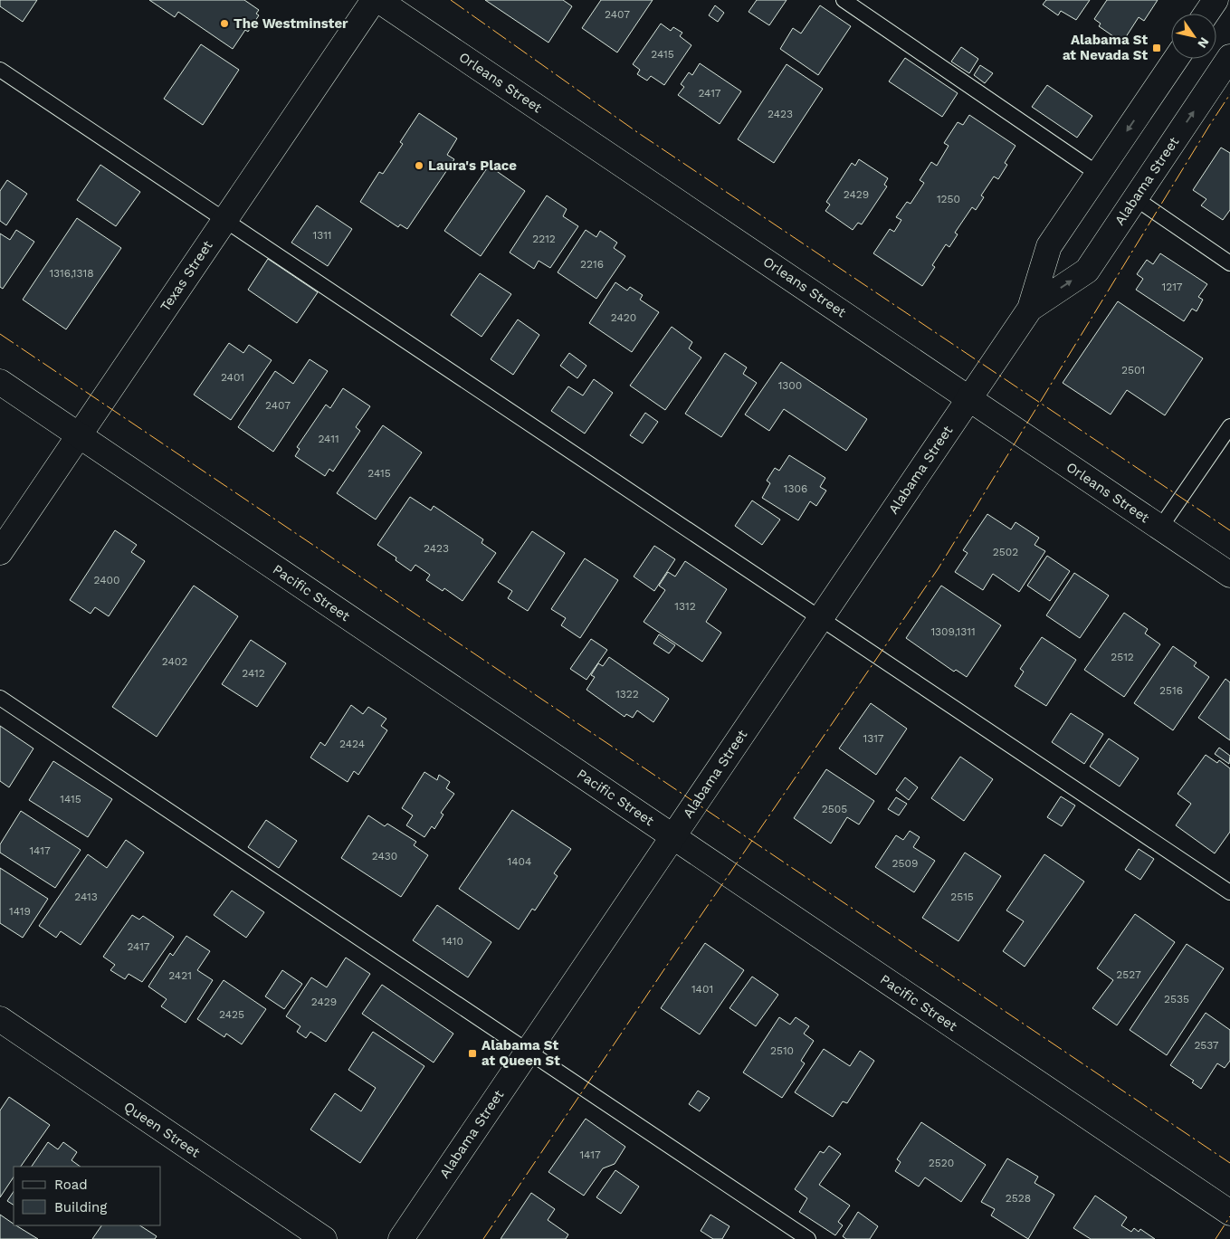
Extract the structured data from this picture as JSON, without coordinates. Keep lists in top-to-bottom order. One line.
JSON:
{"streets":{"street":["Orleans Street","Alabama Street","Texas Street","Pacific Street","Queen Street"]},"crossings":[["Orleans Street","Alabama Street"],["Alabama Street","Pacific Street"],["Texas Street","Pacific Street"]],"places":{"other":["The Westminster","Laura's Place"],"transit":["Alabama St at Nevada St","Alabama St at Queen St"]},"house_numbers":["2407","2415","2417","2423","2429","1250","1311","2212","2216","1316,1318","1217","2420","2501","2401","1300","2407","2411","2415","1306","2423","2502","2400","1312","1309,1311","2512","2402","2412","2516","1322","1317","2424","1415","2505","1417","2430","1404","2509","2413","2515","1419","1410","2417","2527","2421","1401","2535","2429","2425","2537","2510","1417","2520","2528"],"legend":["Road","Building"],"north":"bottom right"}
